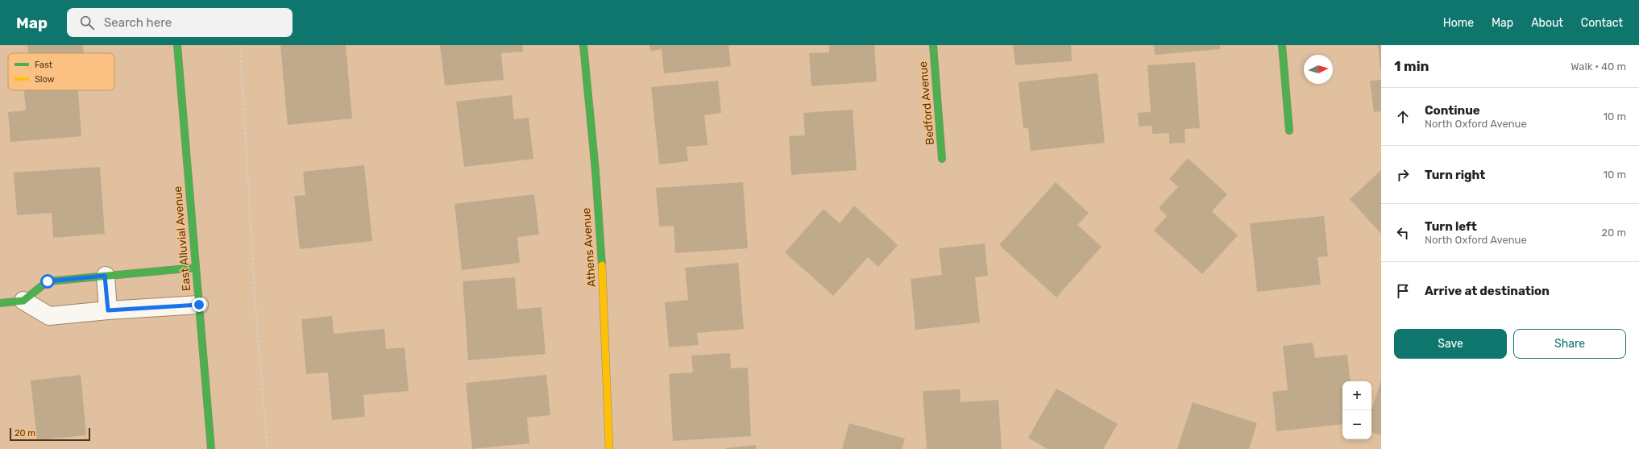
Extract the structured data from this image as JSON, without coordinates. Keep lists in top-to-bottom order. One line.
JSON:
{"streets":{"street":["Bedford Avenue","East Alluvial Avenue","Athens Avenue"]},"legend":["Fast","Slow"],"scale_bar":"20 m","north":"right","page":{"header":"Map","search":"Search here","nav":["Home","Map","About","Contact"],"heading":["1 min","Walk · 40 m"],"list":[["Continue","North Oxford Avenue","10 m"],["Turn right","10 m"],["Turn left","North Oxford Avenue","20 m"],"Arrive at destination"],"buttons":["Save","Share"],"map_buttons":["+","−"],"scale":"20 m"}}
